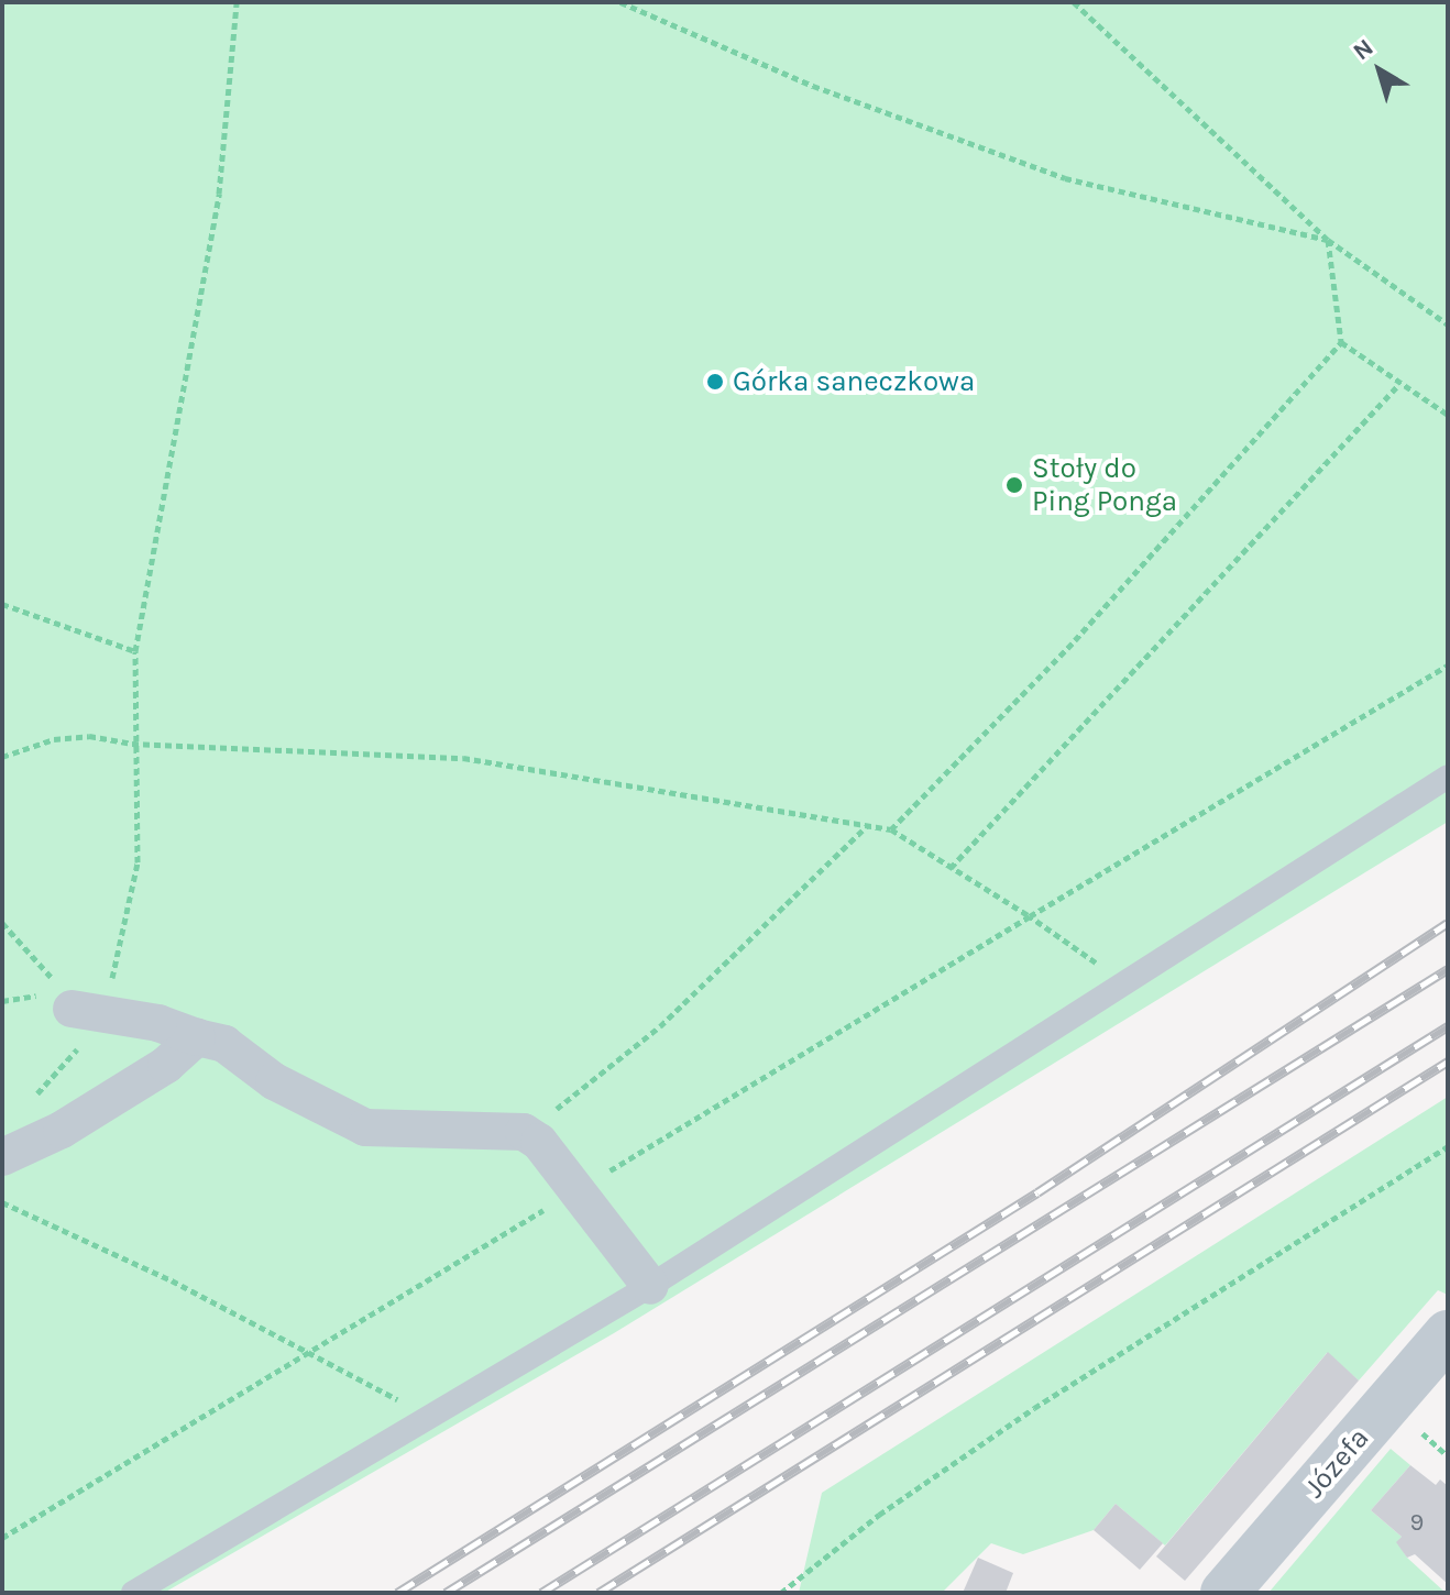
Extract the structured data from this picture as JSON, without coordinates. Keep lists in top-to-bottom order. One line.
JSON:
{"streets":{"street":["Józefa"]},"places":["Górka saneczkowa","Stoły do Ping Ponga"],"house_numbers":["9"],"north":"top left"}
